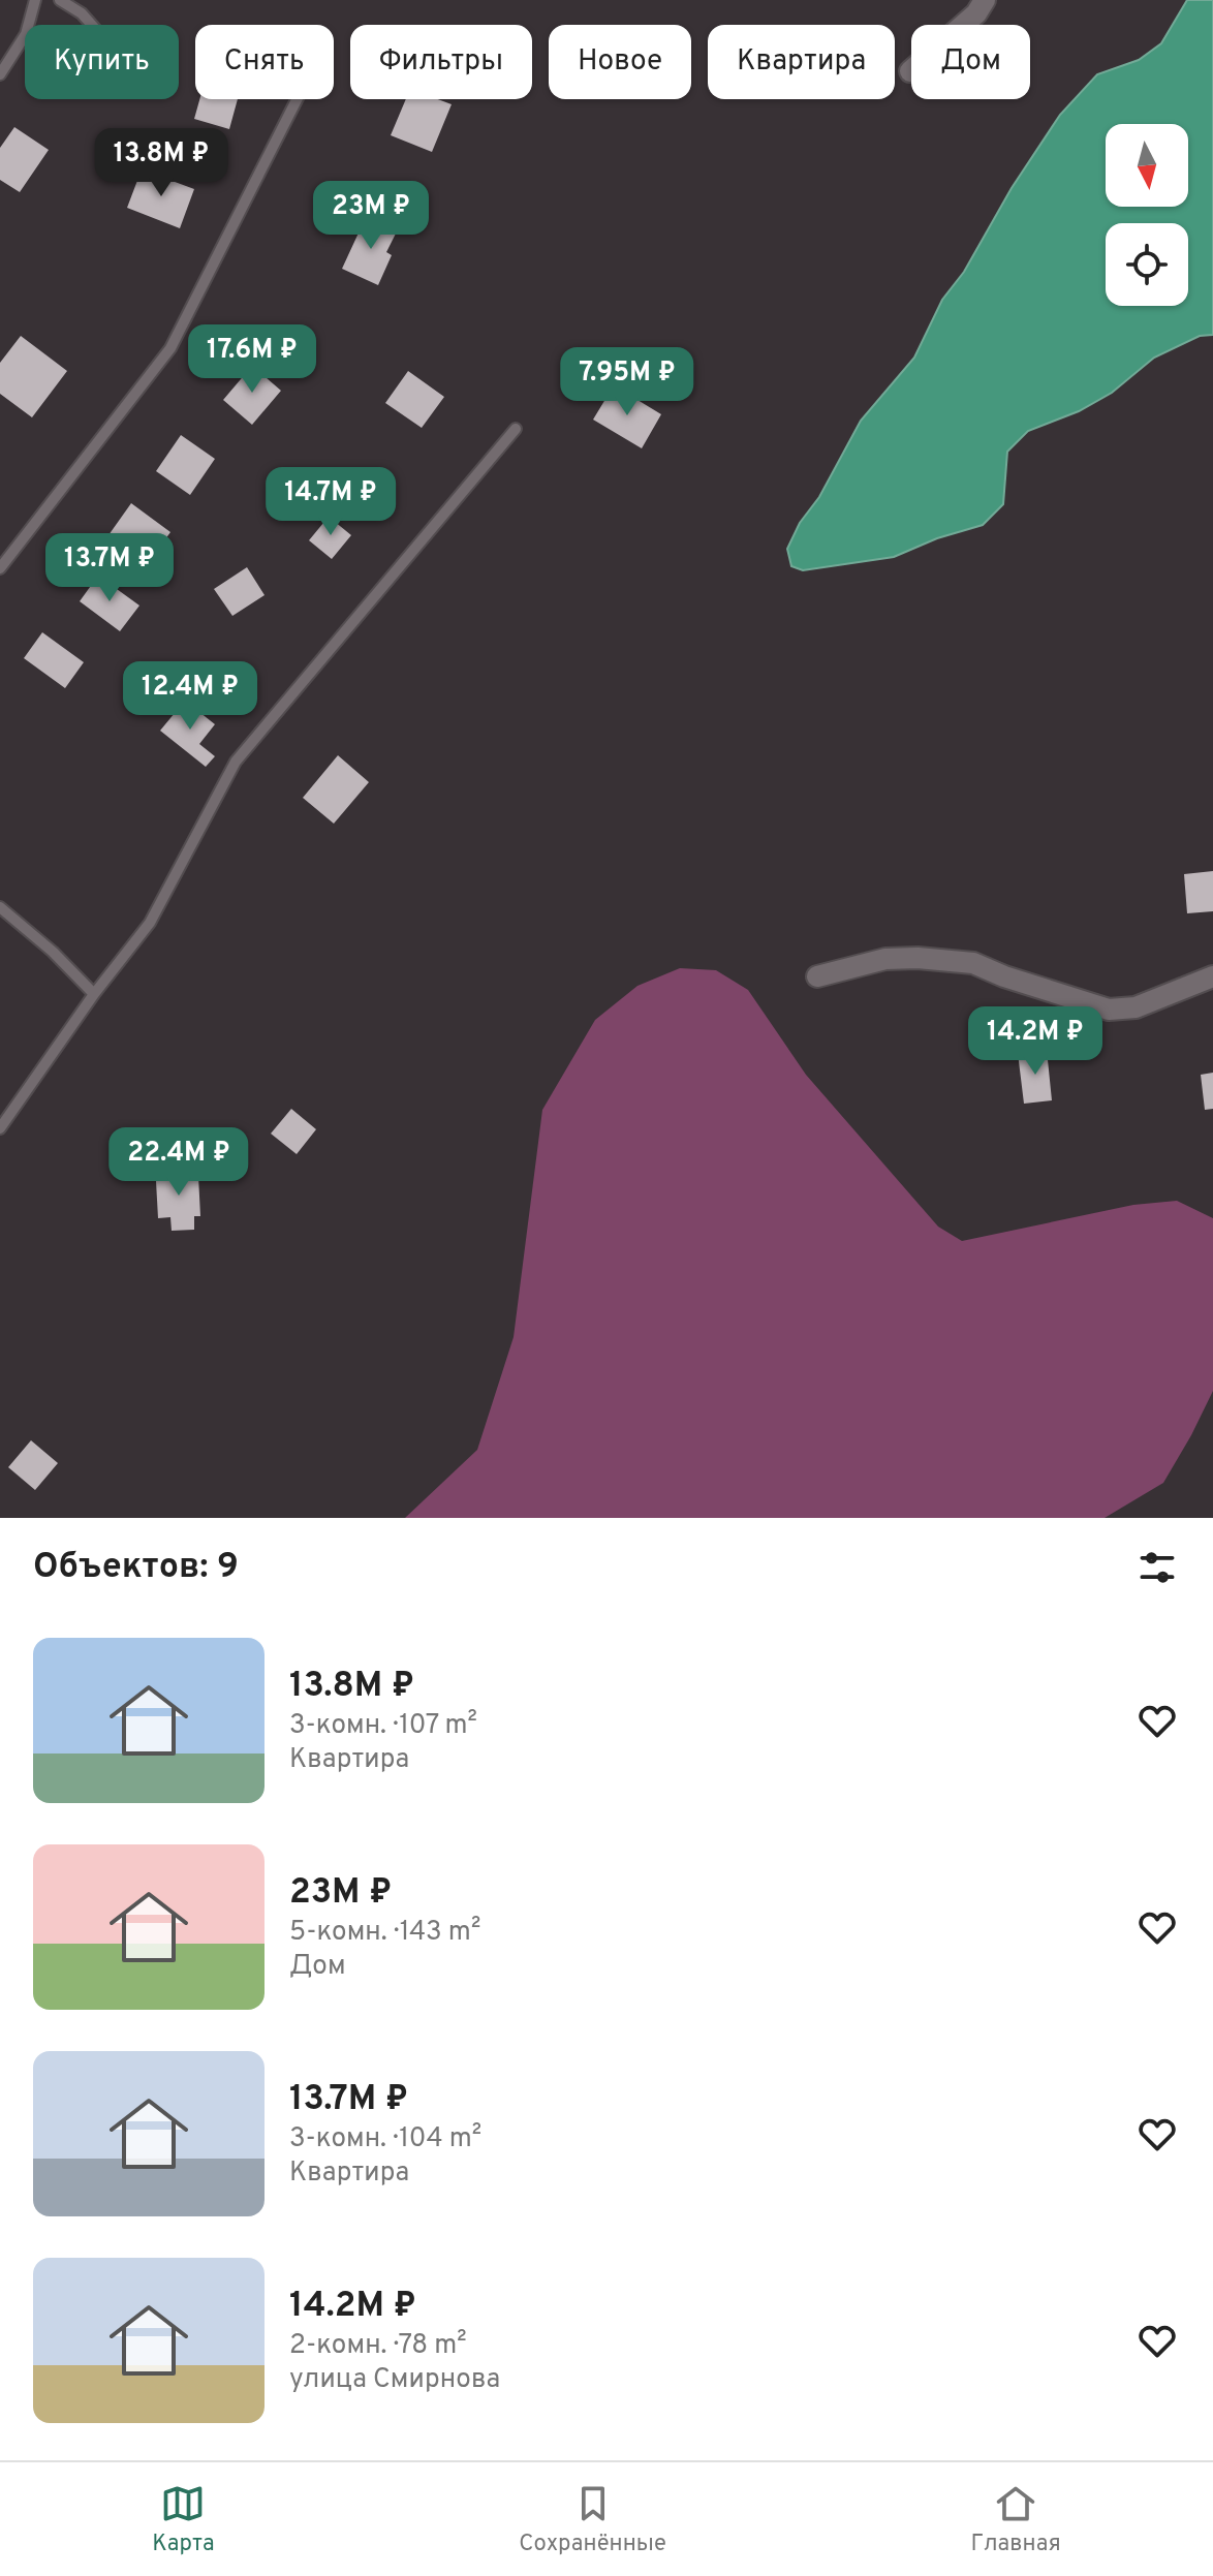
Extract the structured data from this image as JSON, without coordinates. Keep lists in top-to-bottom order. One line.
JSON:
{"north":"bottom","page":{"chip":["Купить","Снять","Фильтры","Новое","Квартира","Дом"],"price":["13.8M ₽","23M ₽","17.6M ₽","7.95M ₽","14.7M ₽","13.7M ₽","12.4M ₽","14.2M ₽","22.4M ₽"],"heading":"Объектов: 9","list":[{"name":"13.8M ₽","note":"3-комн. · 107 m² · Квартира"},{"name":"23M ₽","note":"5-комн. · 143 m² · Дом"},{"name":"13.7M ₽","note":"3-комн. · 104 m² · Квартира"},{"name":"14.2M ₽","note":"2-комн. · 78 m² · улица Смирнова"}],"tabs":["Карта","Сохранённые","Главная"]}}
